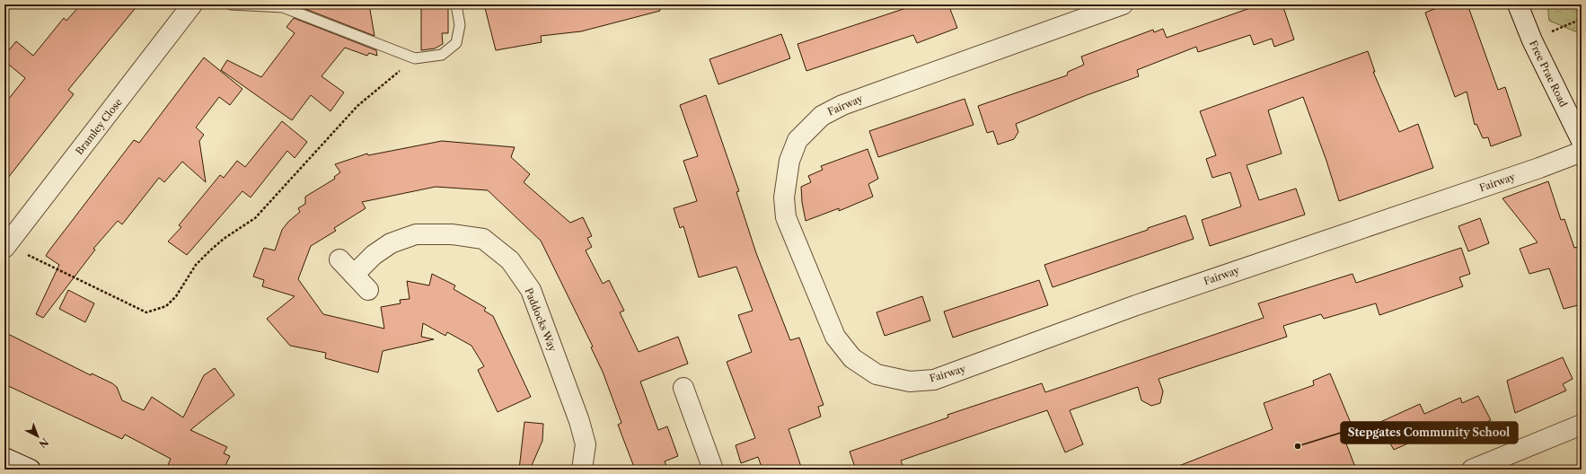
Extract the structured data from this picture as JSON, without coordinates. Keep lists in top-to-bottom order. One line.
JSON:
{"streets":{"street":["Free Prae Road","Fairway","Bramley Close","Paddocks Way"]},"places":["Stepgates Community School"],"north":"bottom right"}
